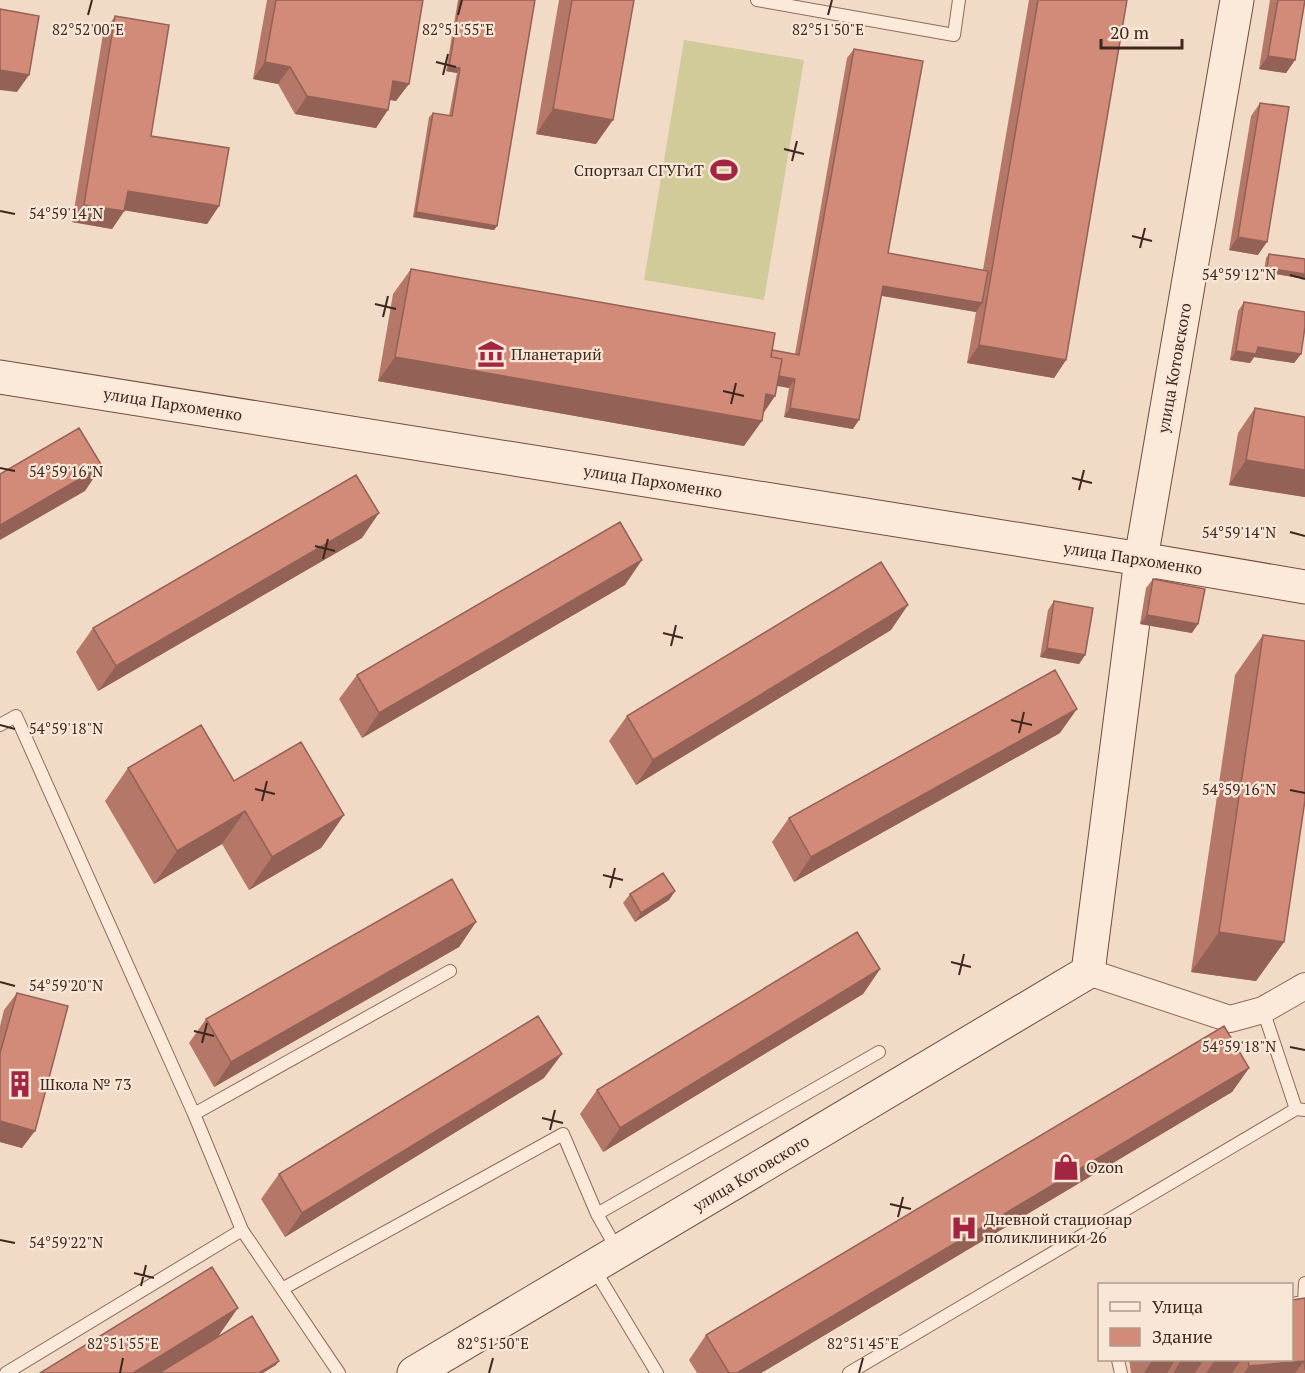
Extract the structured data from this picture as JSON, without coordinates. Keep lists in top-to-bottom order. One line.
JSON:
{"streets":{"street":["улица Котовского","улица Пархоменко"]},"crossings":[["улица Котовского","улица Пархоменко"]],"places":{"sports":["Спортзал СГУГиТ"],"museum":["Планетарий"],"building":["Школа № 73"],"shop":["Ozon"],"hospital":["Дневной стационар поликлиники 26"]},"legend":["Улица","Здание"],"scale_bar":"20 m","coordinates":["82°52'00\"E","82°51'55\"E","82°51'50\"E","54°59'14\"N","54°59'12\"N","54°59'16\"N","54°59'18\"N","54°59'20\"N","54°59'22\"N","82°51'45\"E"]}
